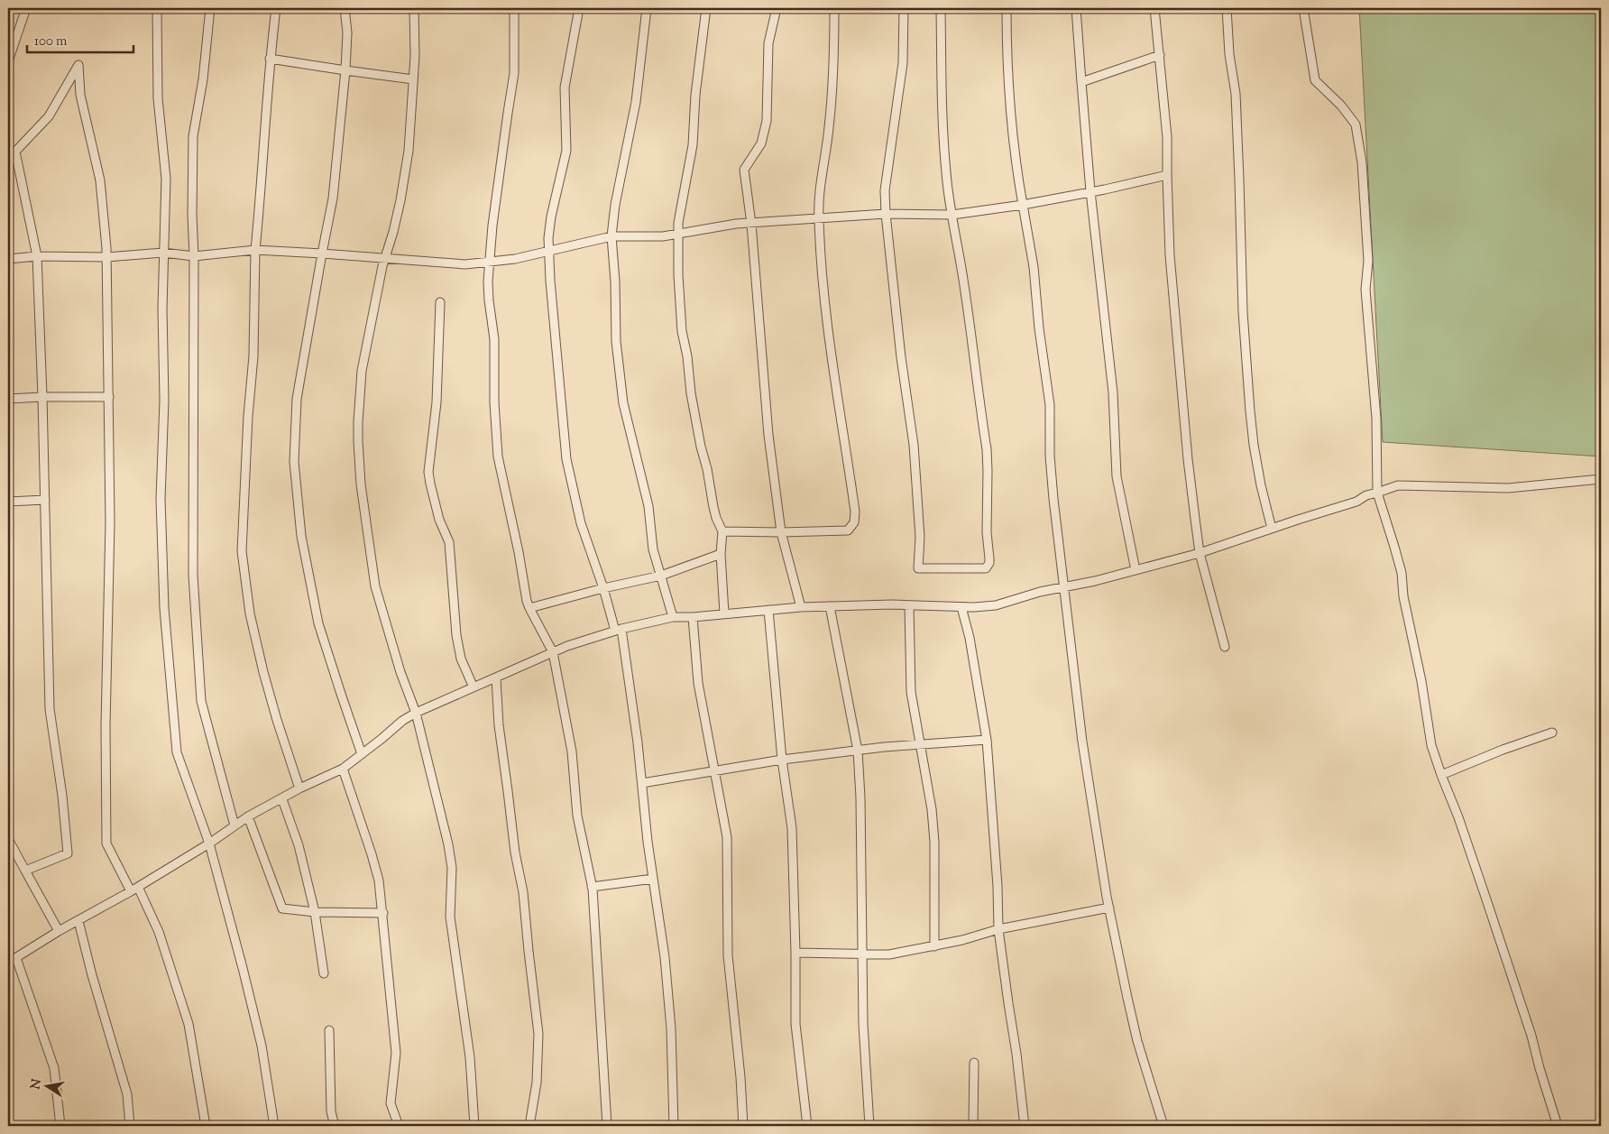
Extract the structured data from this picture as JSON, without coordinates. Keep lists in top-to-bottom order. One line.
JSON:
{"scale_bar":"100 m","north":"left"}
